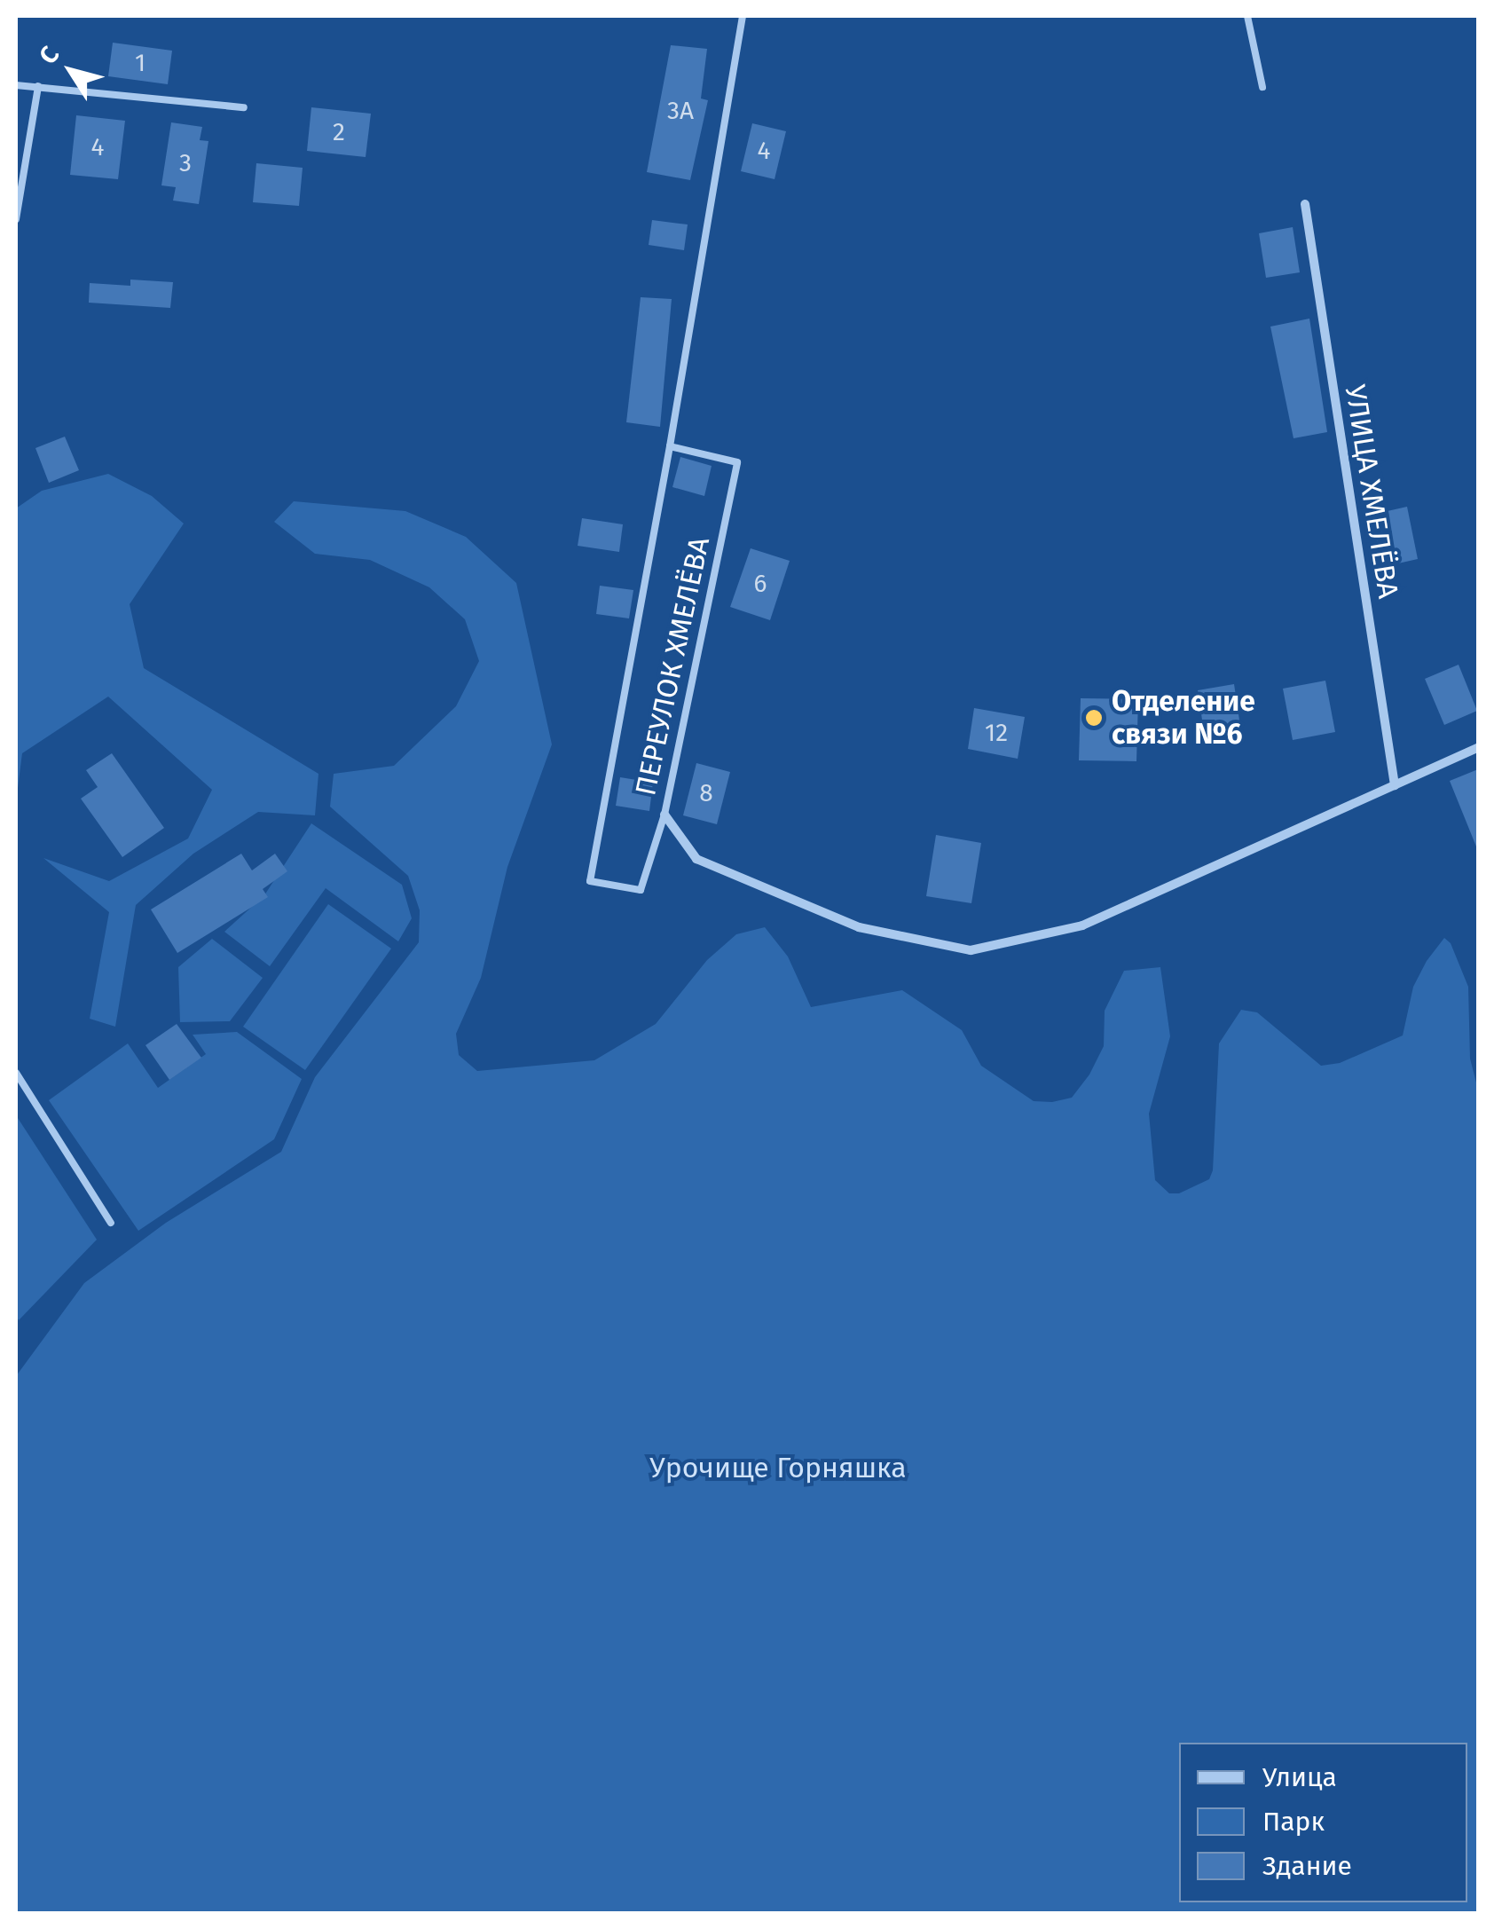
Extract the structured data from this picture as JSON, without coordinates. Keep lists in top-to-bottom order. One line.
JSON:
{"streets":{"street":["УЛИЦА ХМЕЛЁВА","ПЕРЕУЛОК ХМЕЛЁВА"]},"crossings":[["УЛИЦА ХМЕЛЁВА","ПЕРЕУЛОК ХМЕЛЁВА"]],"parks":["Урочище Горняшка"],"places":["Отделение связи №6"],"house_numbers":["1","3А","2","4","4","3","6","12","8"],"legend":["Улица","Парк","Здание"],"north":"top left"}
